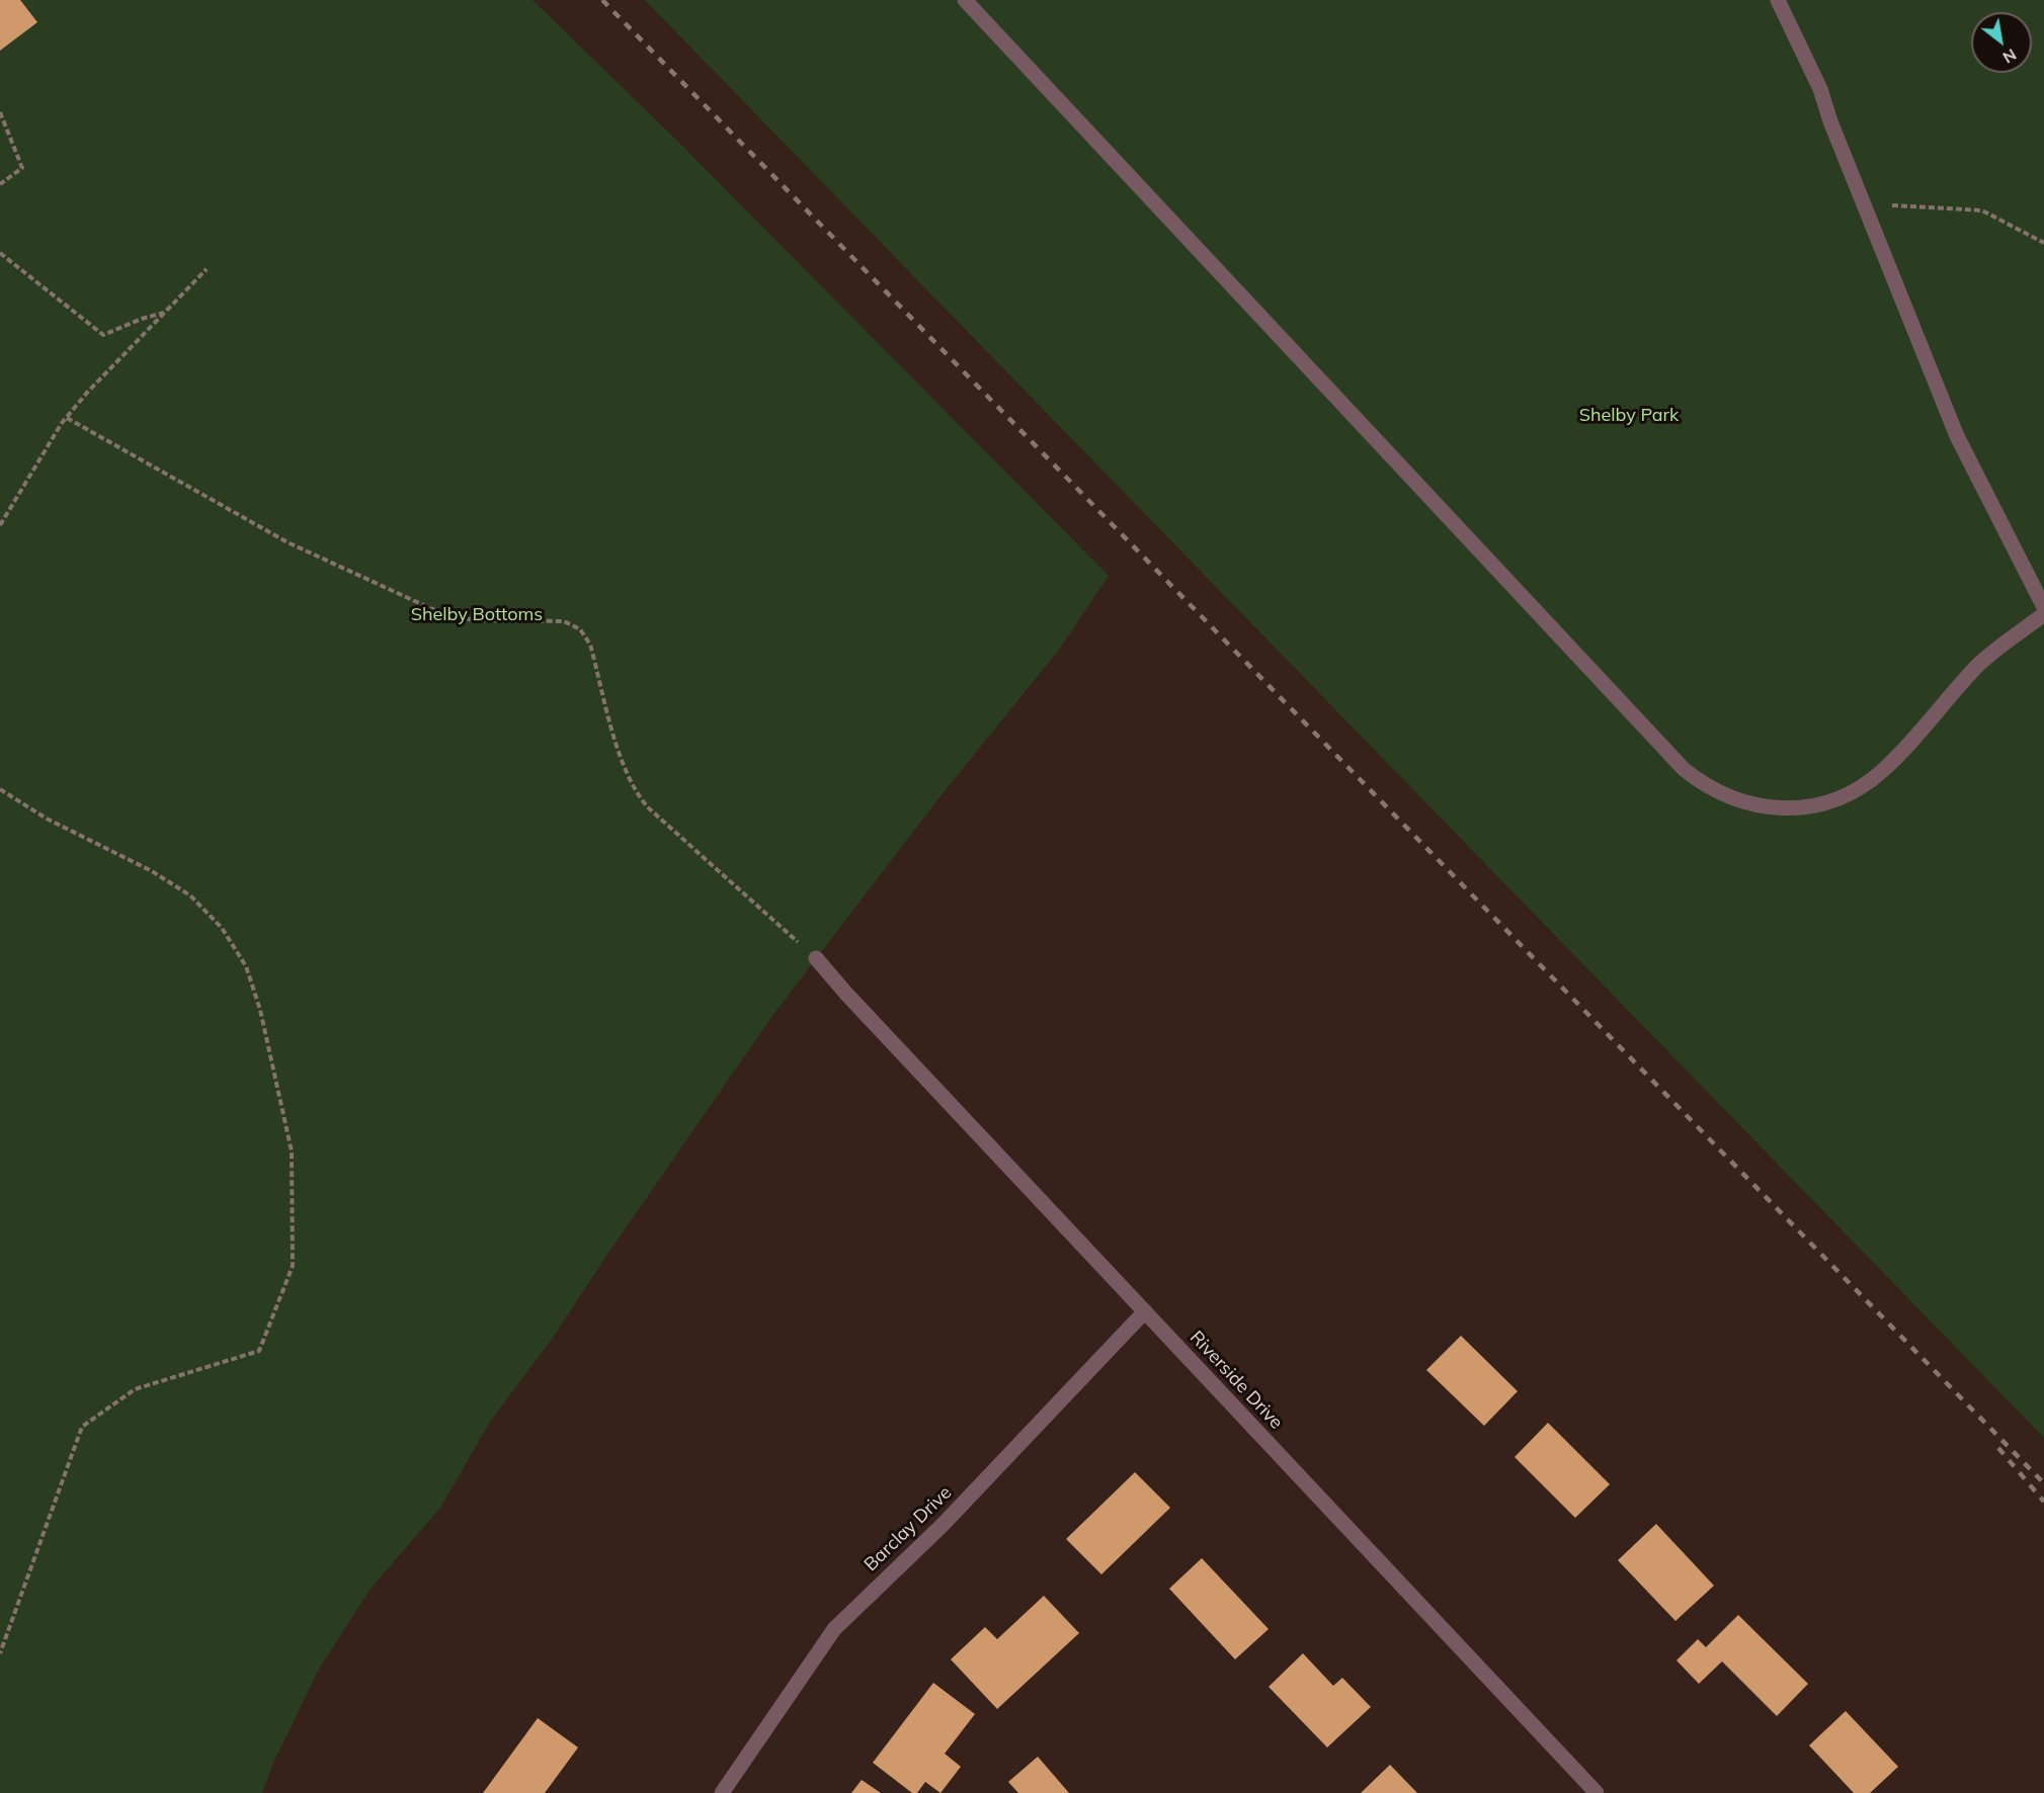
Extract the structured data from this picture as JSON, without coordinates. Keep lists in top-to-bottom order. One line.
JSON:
{"streets":{"street":["Riverside Drive","Barclay Drive"]},"crossings":[["Riverside Drive","Barclay Drive"]],"parks":["Shelby Park","Shelby Bottoms"],"north":"bottom right"}
